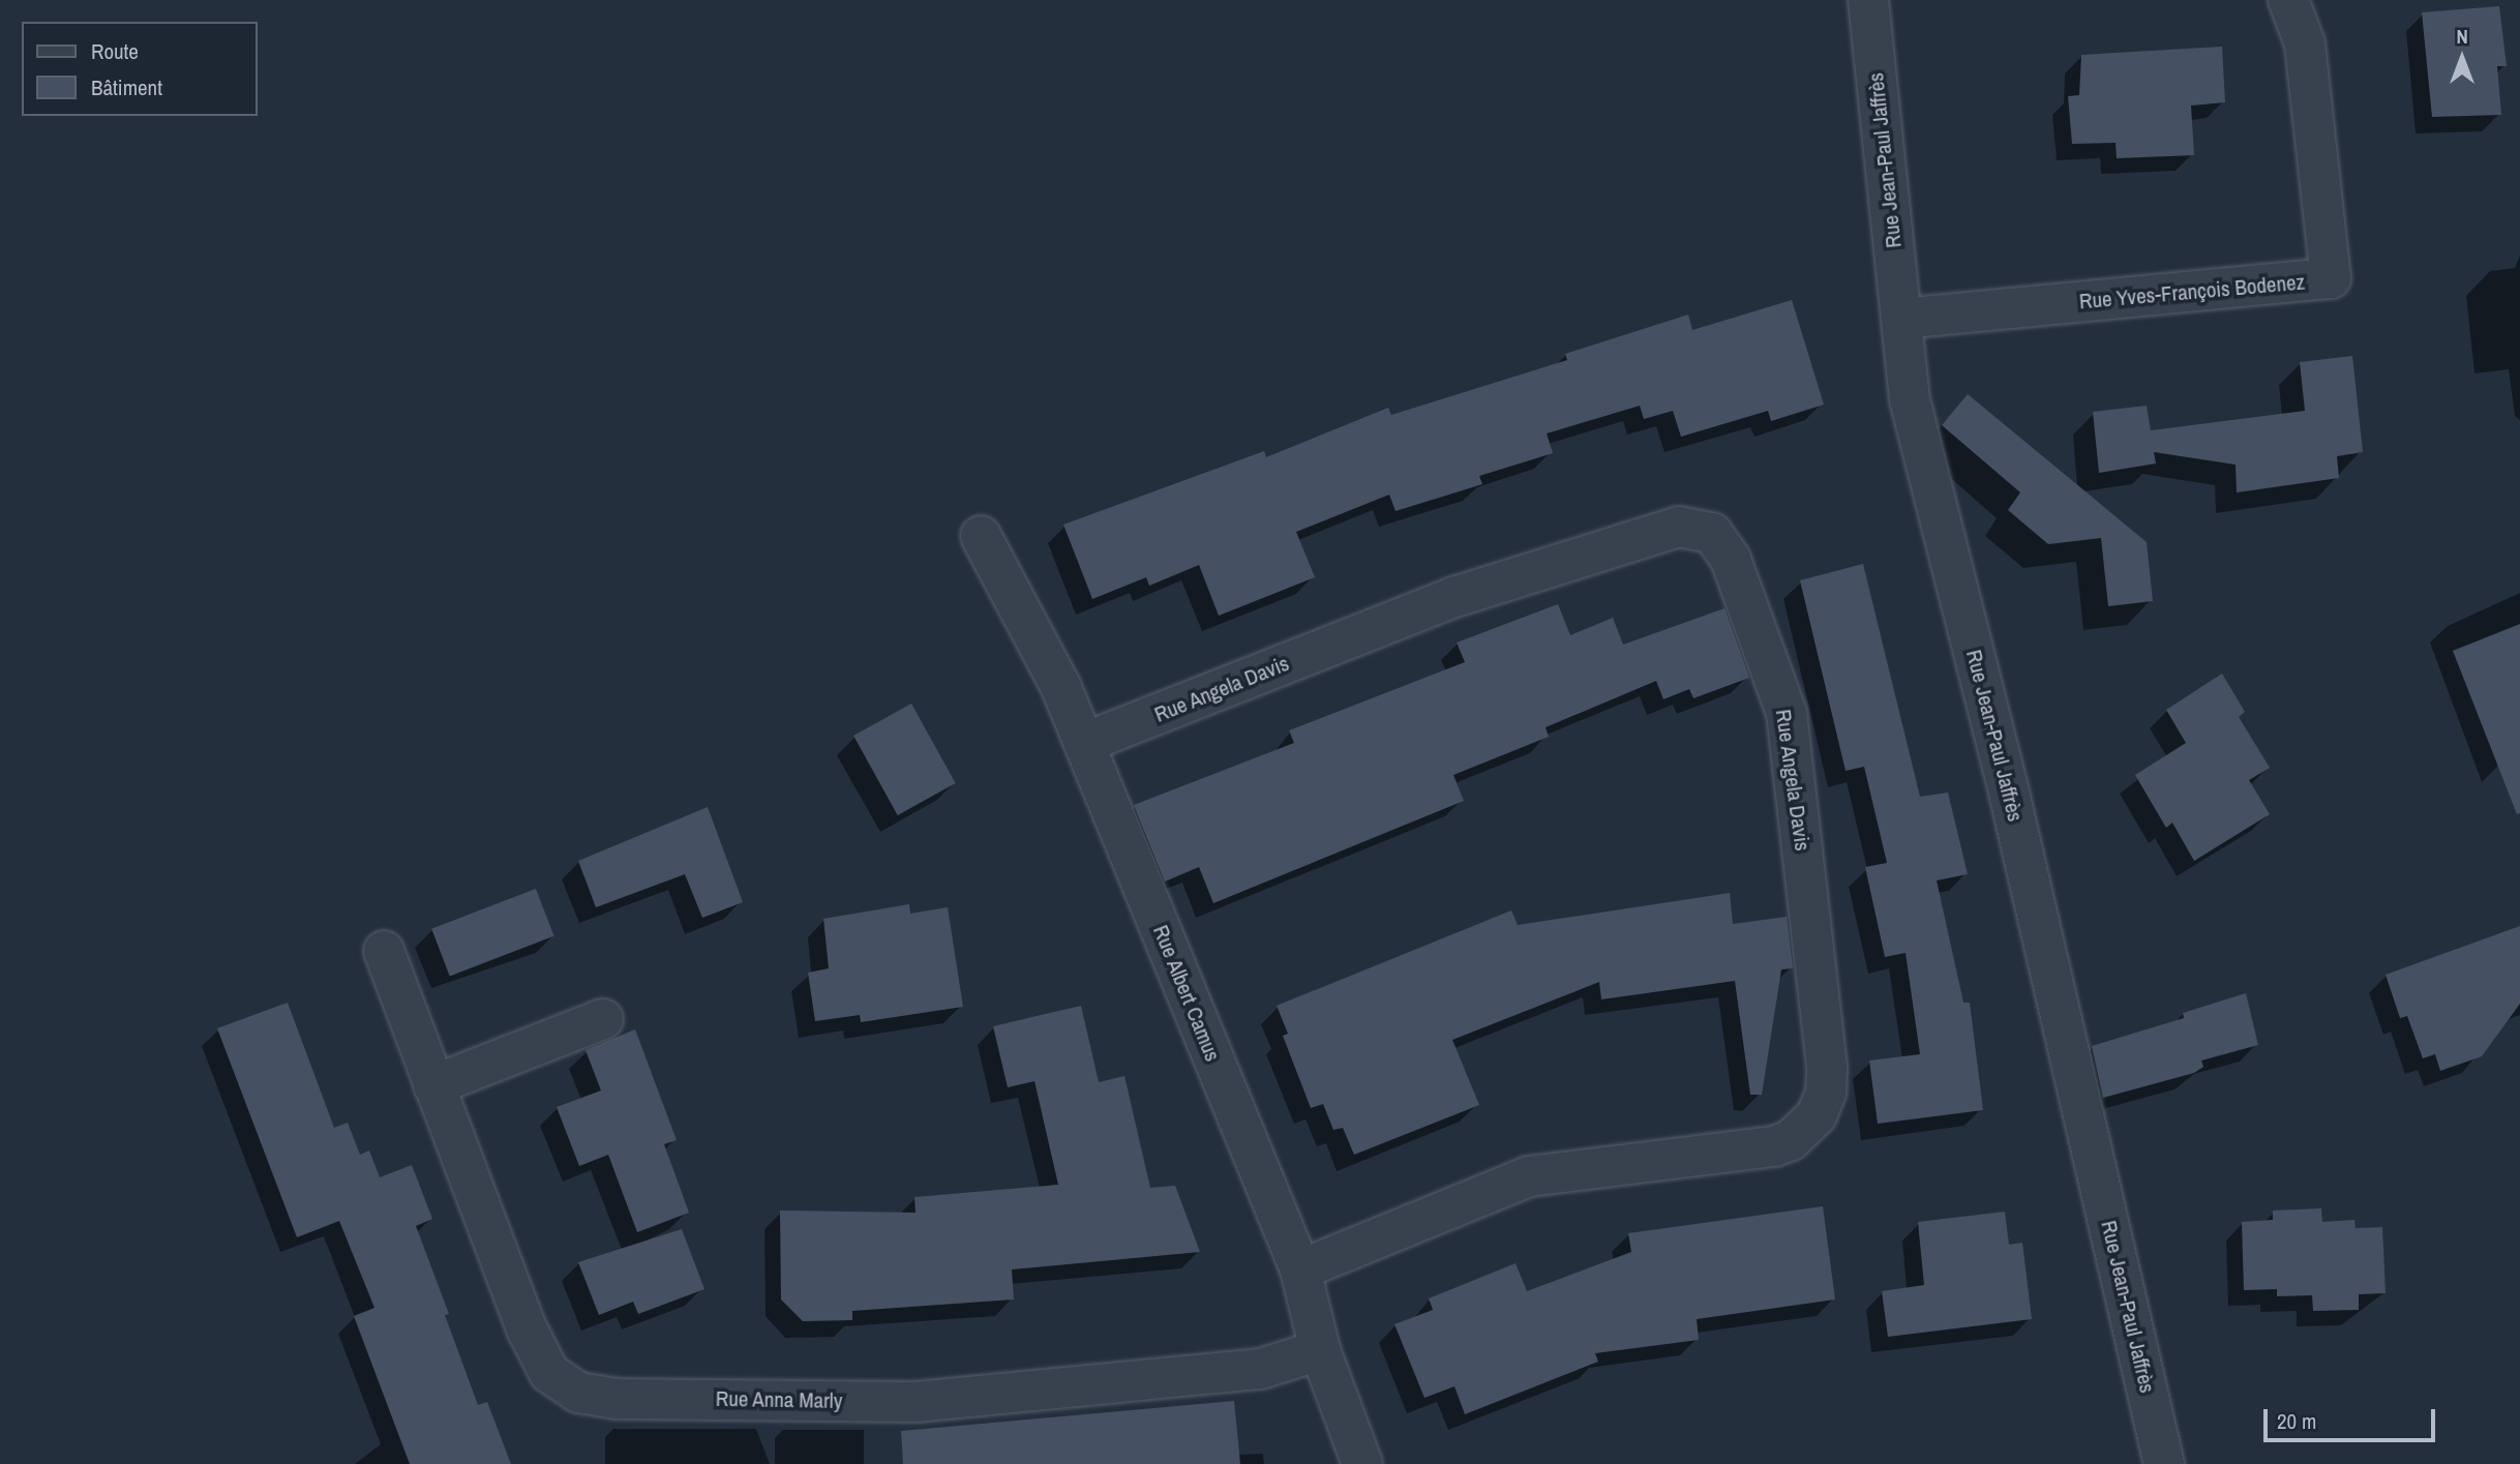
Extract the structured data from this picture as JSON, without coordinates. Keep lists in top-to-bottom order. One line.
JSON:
{"streets":{"street":["Rue Jean-Paul Jaffrès","Rue Yves-François Bodenez","Rue Angela Davis","Rue Albert Camus","Rue Anna Marly"]},"crossings":[["Rue Jean-Paul Jaffrès","Rue Yves-François Bodenez"],["Rue Angela Davis","Rue Albert Camus"],["Rue Albert Camus","Rue Anna Marly"]],"legend":["Route","Bâtiment"],"scale_bar":"20 m","north":"top"}
